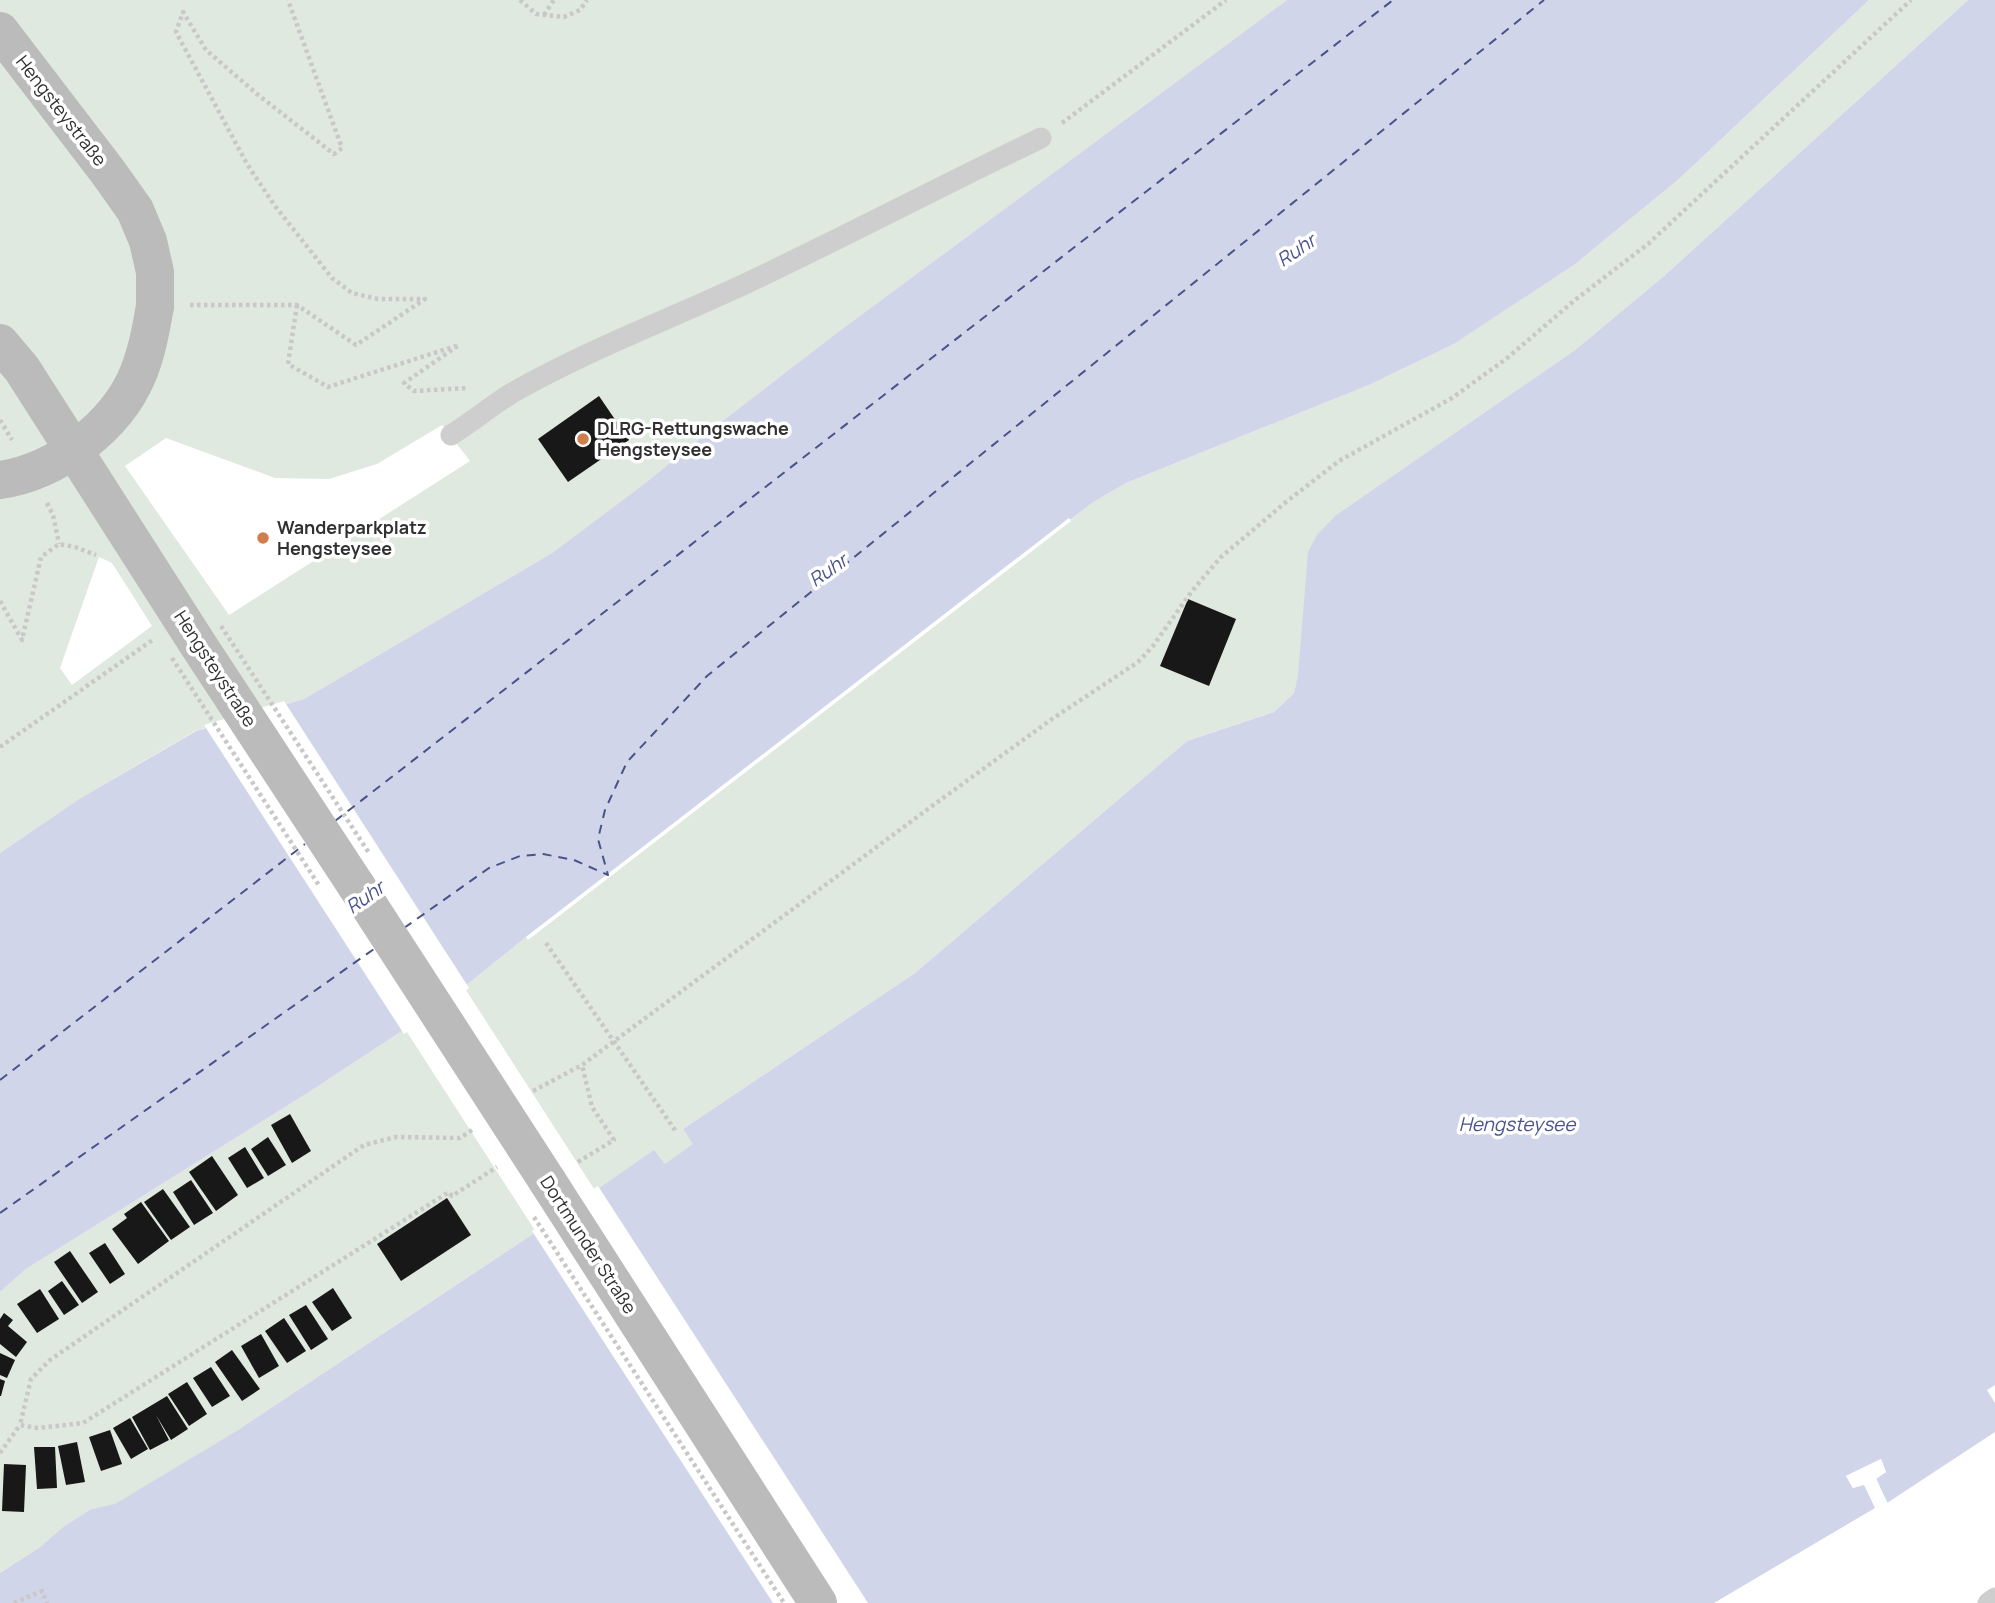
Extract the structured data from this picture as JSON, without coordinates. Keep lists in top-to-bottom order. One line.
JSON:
{"streets":{"main road":["Hengsteystraße","Dortmunder Straße"]},"crossings":[["Hengsteystraße","Dortmunder Straße"]],"water":["Ruhr","Hengsteysee"],"places":["DLRG-Rettungswache Hengsteysee","Wanderparkplatz Hengsteysee"]}
